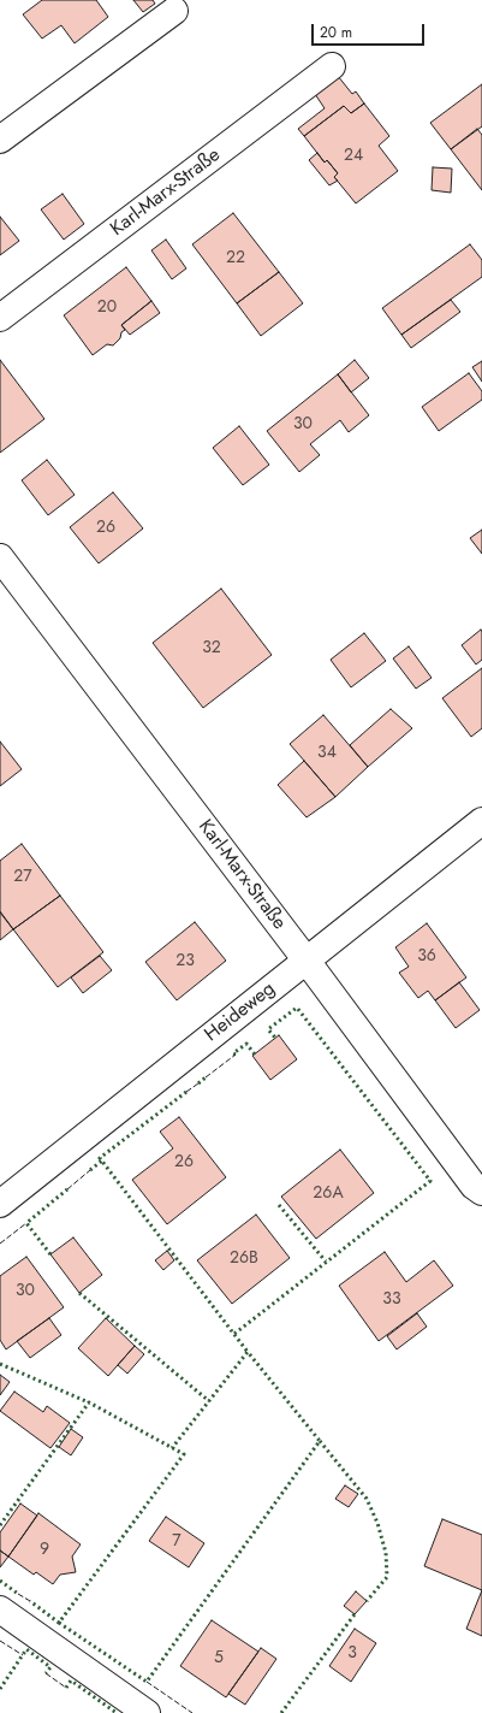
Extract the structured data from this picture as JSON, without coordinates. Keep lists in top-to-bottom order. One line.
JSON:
{"streets":{"street":["Karl-Marx-Straße","Heideweg"]},"crossings":[["Karl-Marx-Straße","Heideweg"]],"house_numbers":["24","22","20","30","26","32","34","27","36","23","26","26A","26B","30","33","7","9","3","5"],"scale_bar":"20 m"}
